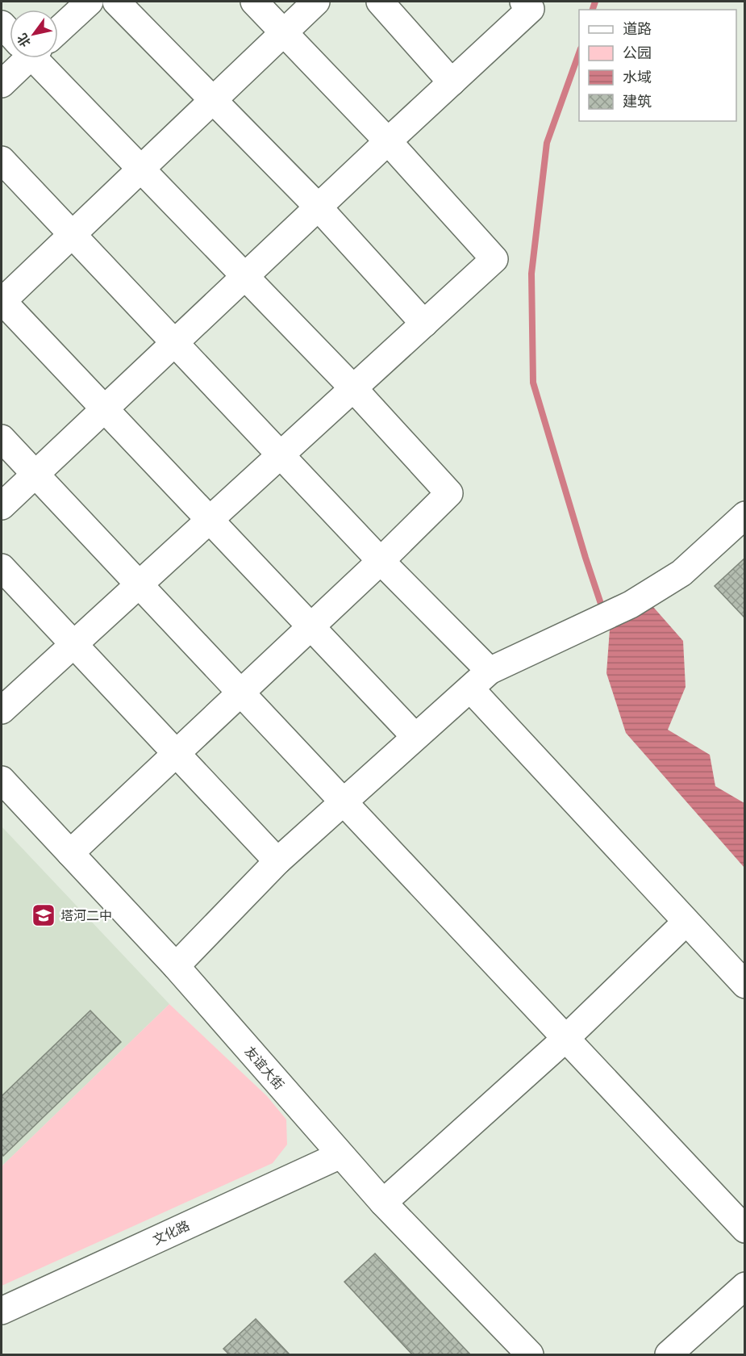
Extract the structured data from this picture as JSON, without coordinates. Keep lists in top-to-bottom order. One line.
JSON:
{"streets":{"street":["友谊大街","文化路"]},"crossings":[["友谊大街","文化路"]],"places":{"school or university":["塔河二中"]},"legend":["道路","公园","水域","建筑"],"north":"bottom left"}
